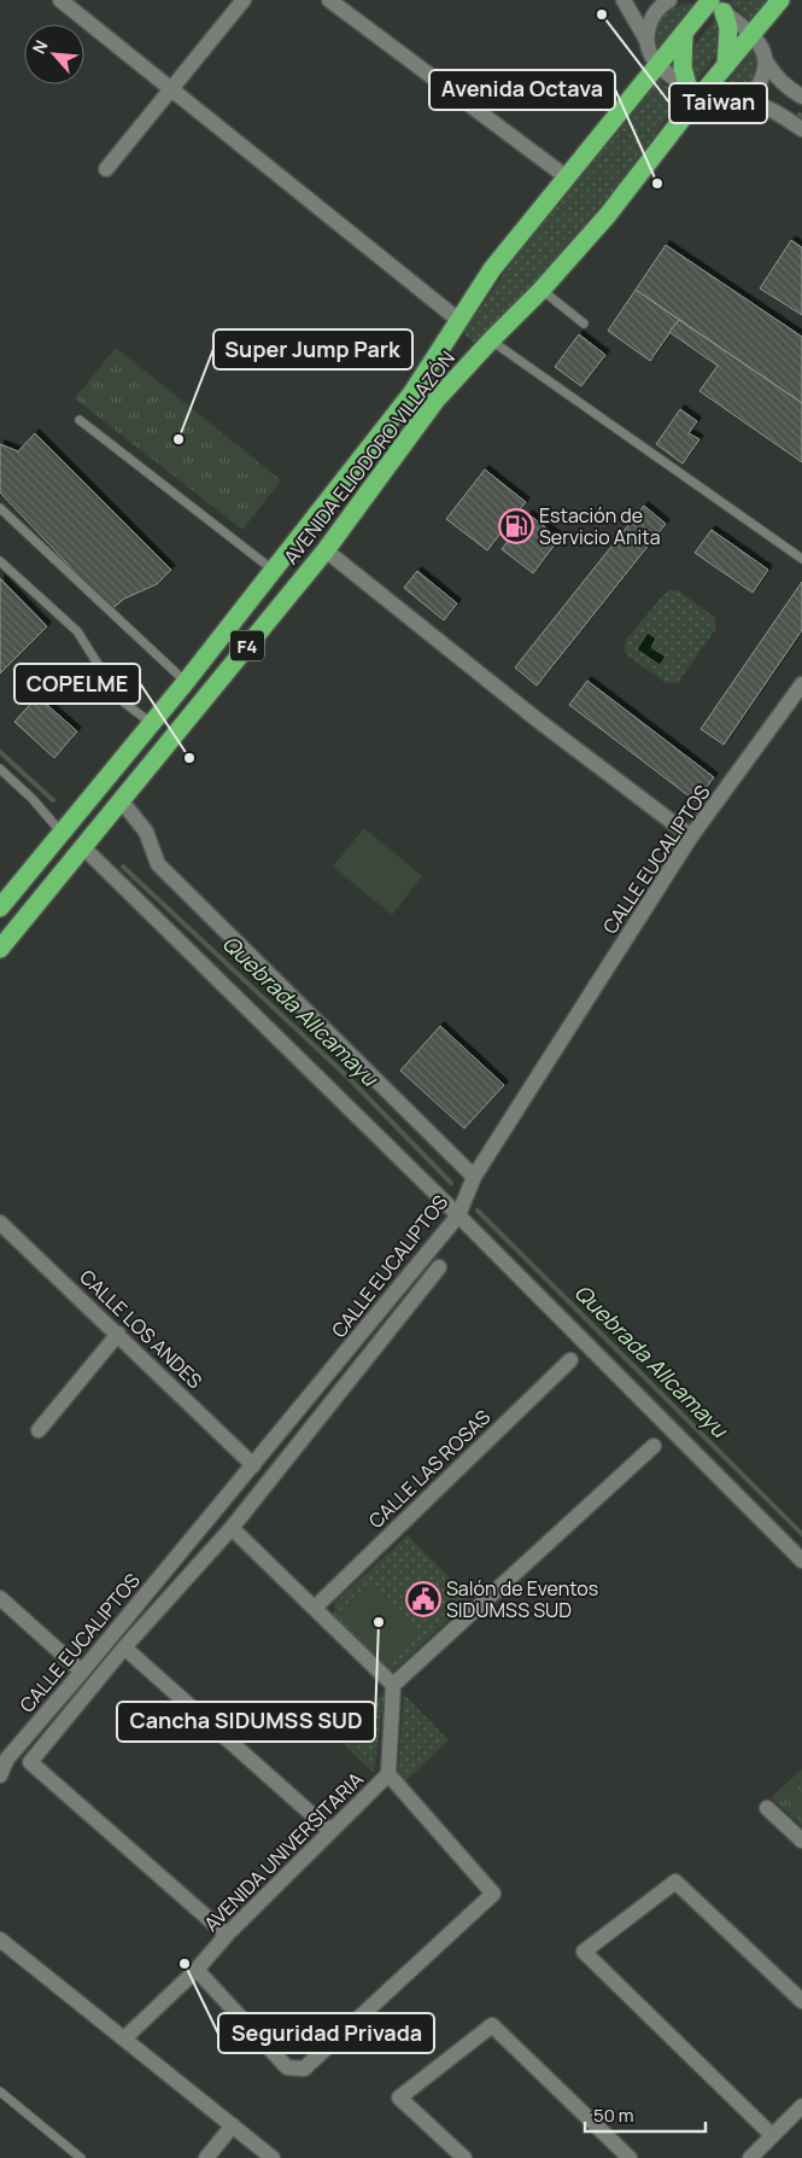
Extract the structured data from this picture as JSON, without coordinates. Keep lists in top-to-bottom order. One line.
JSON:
{"streets":{"highway":["AVENIDA ELIODORO VILLAZÓN","F4"],"street":["CALLE EUCALIPTOS","CALLE LOS ANDES","CALLE LAS ROSAS","AVENIDA UNIVERSITARIA"]},"crossings":[["CALLE EUCALIPTOS","CALLE LOS ANDES"],["CALLE EUCALIPTOS","AVENIDA UNIVERSITARIA"]],"water":["Quebrada Allcamayu"],"places":{"other":["Taiwan","Avenida Octava","Super Jump Park","COPELME","Cancha SIDUMSS SUD","Seguridad Privada"],"fuel station":["Estación de Servicio Anita"],"public building":["Salón de Eventos SIDUMSS SUD"]},"scale_bar":"50 m","north":"top left"}
